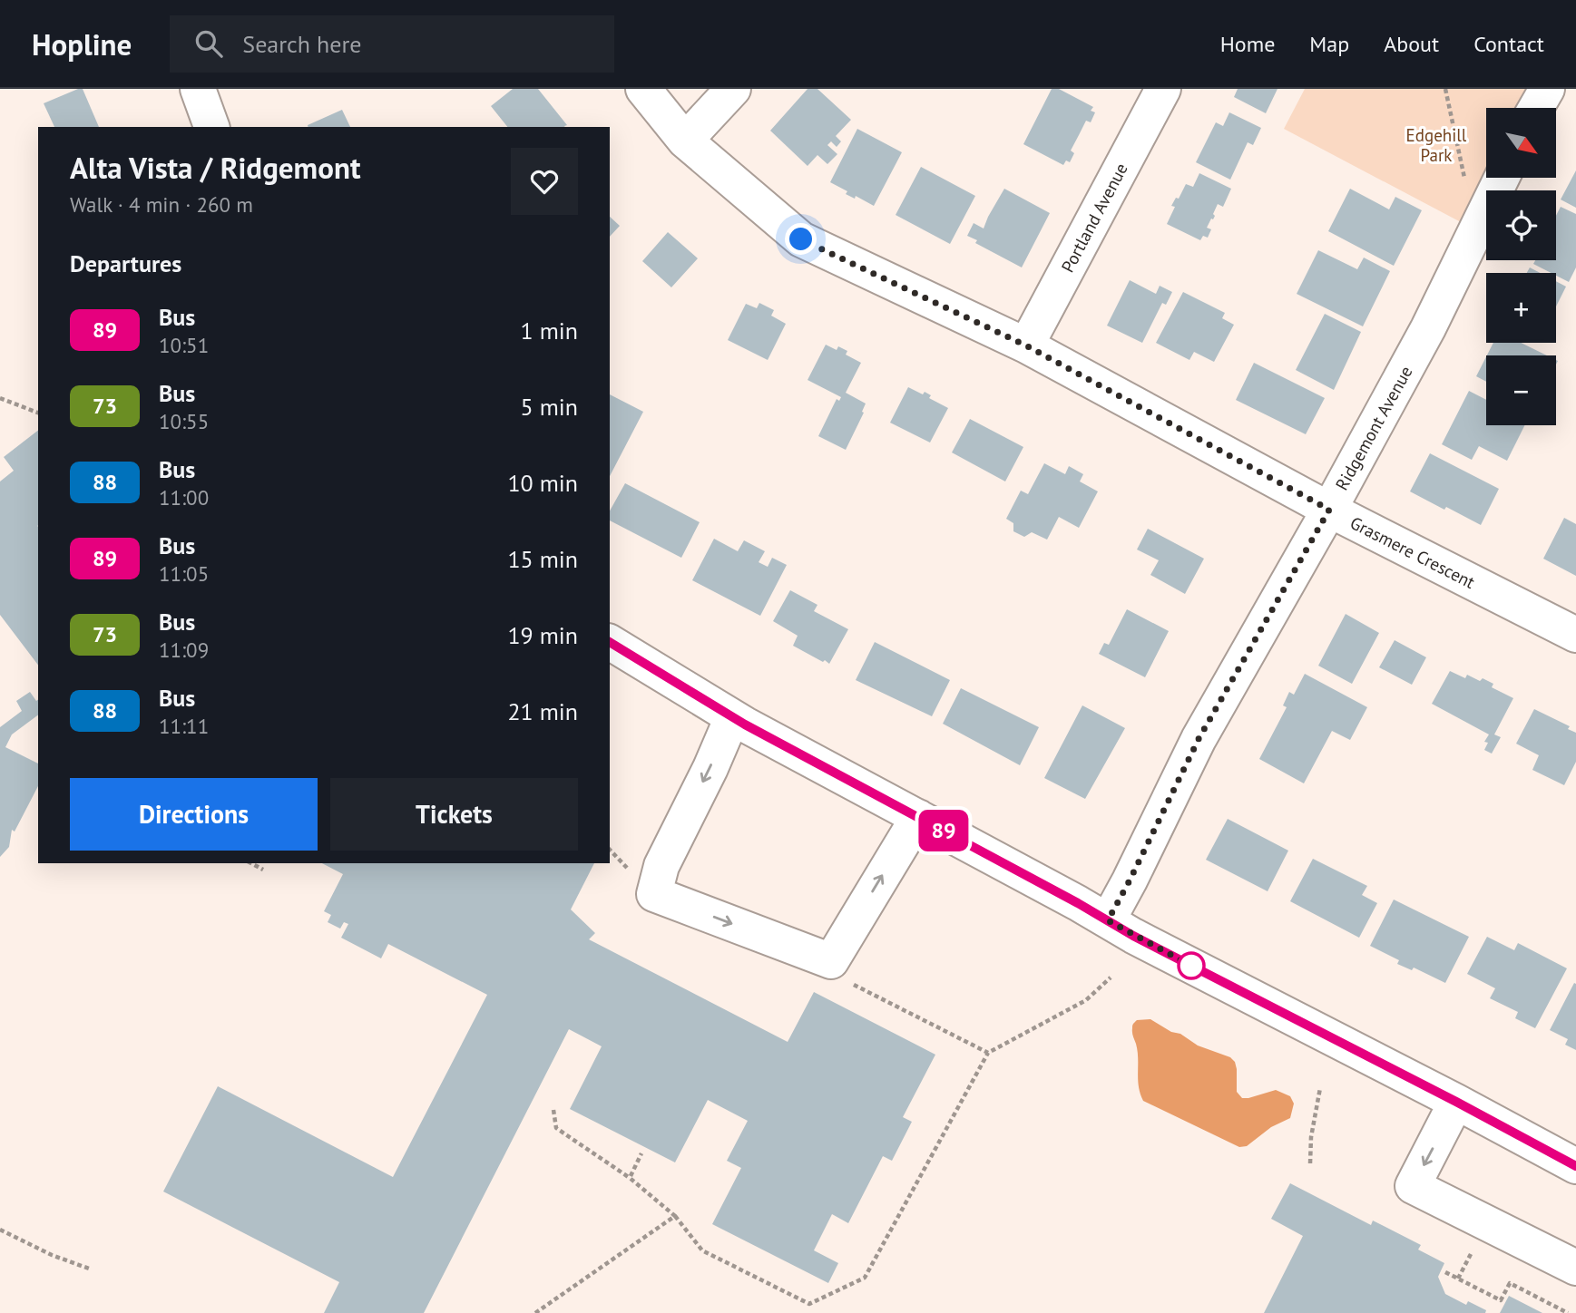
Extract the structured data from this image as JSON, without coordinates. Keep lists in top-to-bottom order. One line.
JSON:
{"streets":{"street":["Portland Avenue","Ridgemont Avenue","Grasmere Crescent"]},"crossings":[["Portland Avenue","Grasmere Crescent"],["Ridgemont Avenue","Grasmere Crescent"]],"parks":["Edgehill Park"],"lines":["bus line 89"],"north":"bottom right","page":{"header":"Hopline","search":"Search here","nav":["Home","Map","About","Contact"],"on_map":"89","map_buttons":["+","−"],"heading":[["Alta Vista / Ridgemont","Walk · 4 min · 260 m"],"Departures"],"list":[{"mark":"89","name":"Bus","note":"10:51","value":"1 min"},{"mark":"73","name":"Bus","note":"10:55","value":"5 min"},{"mark":"88","name":"Bus","note":"11:00","value":"10 min"},{"mark":"89","name":"Bus","note":"11:05","value":"15 min"},{"mark":"73","name":"Bus","note":"11:09","value":"19 min"},{"mark":"88","name":"Bus","note":"11:11","value":"21 min"}],"buttons":["Directions","Tickets"]}}
